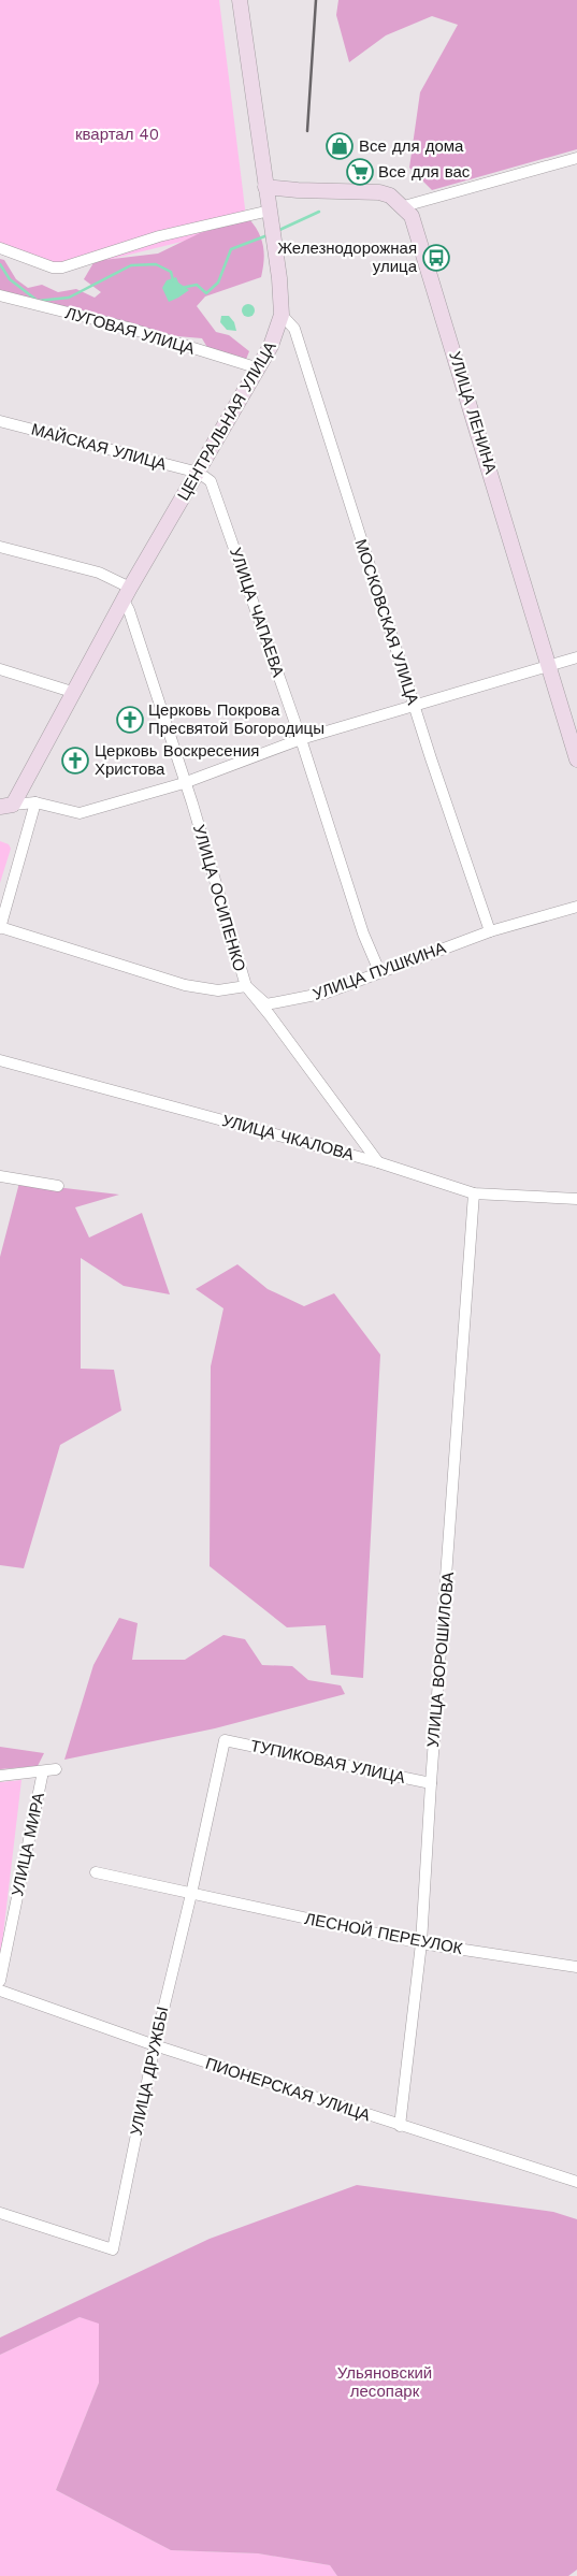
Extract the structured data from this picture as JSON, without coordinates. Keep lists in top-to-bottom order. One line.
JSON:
{"streets":{"street":["ЛУГОВАЯ УЛИЦА","УЛИЦА ЛЕНИНА","ЦЕНТРАЛЬНАЯ УЛИЦА","МАЙСКАЯ УЛИЦА","УЛИЦА ЧАПАЕВА","МОСКОВСКАЯ УЛИЦА","УЛИЦА ОСИПЕНКО","УЛИЦА ПУШКИНА","УЛИЦА ЧКАЛОВА","УЛИЦА ВОРОШИЛОВА","ТУПИКОВАЯ УЛИЦА","УЛИЦА МИРА","ЛЕСНОЙ ПЕРЕУЛОК","УЛИЦА ДРУЖБЫ","ПИОНЕРСКАЯ УЛИЦА"]},"crossings":[["ЛУГОВАЯ УЛИЦА","ЦЕНТРАЛЬНАЯ УЛИЦА"],["УЛИЦА ЛЕНИНА","ЦЕНТРАЛЬНАЯ УЛИЦА"],["ЦЕНТРАЛЬНАЯ УЛИЦА","МАЙСКАЯ УЛИЦА"],["ЦЕНТРАЛЬНАЯ УЛИЦА","УЛИЦА ЧАПАЕВА"],["ЦЕНТРАЛЬНАЯ УЛИЦА","МОСКОВСКАЯ УЛИЦА"],["ЦЕНТРАЛЬНАЯ УЛИЦА","УЛИЦА ОСИПЕНКО"],["МАЙСКАЯ УЛИЦА","УЛИЦА ЧАПАЕВА"],["УЛИЦА ЧАПАЕВА","УЛИЦА ПУШКИНА"],["МОСКОВСКАЯ УЛИЦА","УЛИЦА ПУШКИНА"],["УЛИЦА ОСИПЕНКО","УЛИЦА ПУШКИНА"],["УЛИЦА ОСИПЕНКО","УЛИЦА ЧКАЛОВА"],["УЛИЦА ЧКАЛОВА","УЛИЦА ВОРОШИЛОВА"],["УЛИЦА ВОРОШИЛОВА","ТУПИКОВАЯ УЛИЦА"],["УЛИЦА ВОРОШИЛОВА","ЛЕСНОЙ ПЕРЕУЛОК"],["УЛИЦА ВОРОШИЛОВА","ПИОНЕРСКАЯ УЛИЦА"],["ТУПИКОВАЯ УЛИЦА","УЛИЦА ДРУЖБЫ"],["ЛЕСНОЙ ПЕРЕУЛОК","УЛИЦА ДРУЖБЫ"],["УЛИЦА ДРУЖБЫ","ПИОНЕРСКАЯ УЛИЦА"]],"parks":["квартал 40","Ульяновский лесопарк"],"places":{"shop":["Все для дома"],"supermarket":["Все для вас"],"bus stop":["Железнодорожная улица"],"church":["Церковь Покрова Пресвятой Богородицы","Церковь Воскресения Христова"]}}
